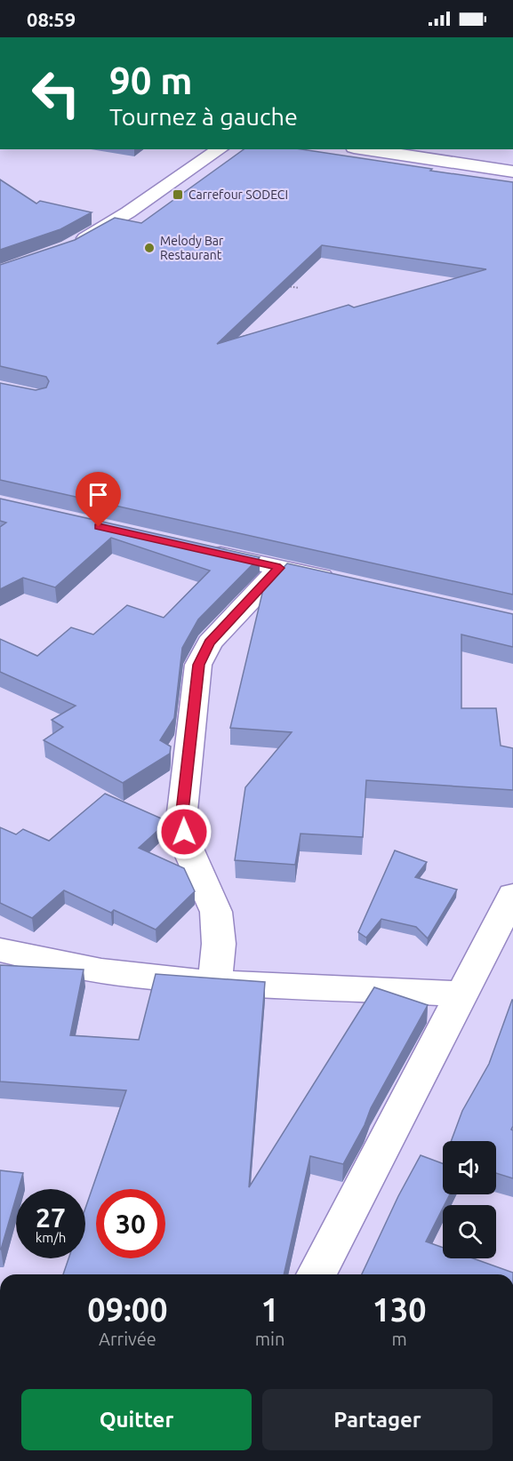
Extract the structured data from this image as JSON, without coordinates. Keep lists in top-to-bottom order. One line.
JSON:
{"places":{"transit":["Carrefour SODECI"],"other":["Melody Bar Restaurant"]},"page":{"status":"08:59","turn":["90 m","Tournez à gauche"],"speed":"27 km/h","limit":"30","eta":["09:00","Arrivée","1","min","130","m"],"buttons":["Quitter","Partager"]}}
